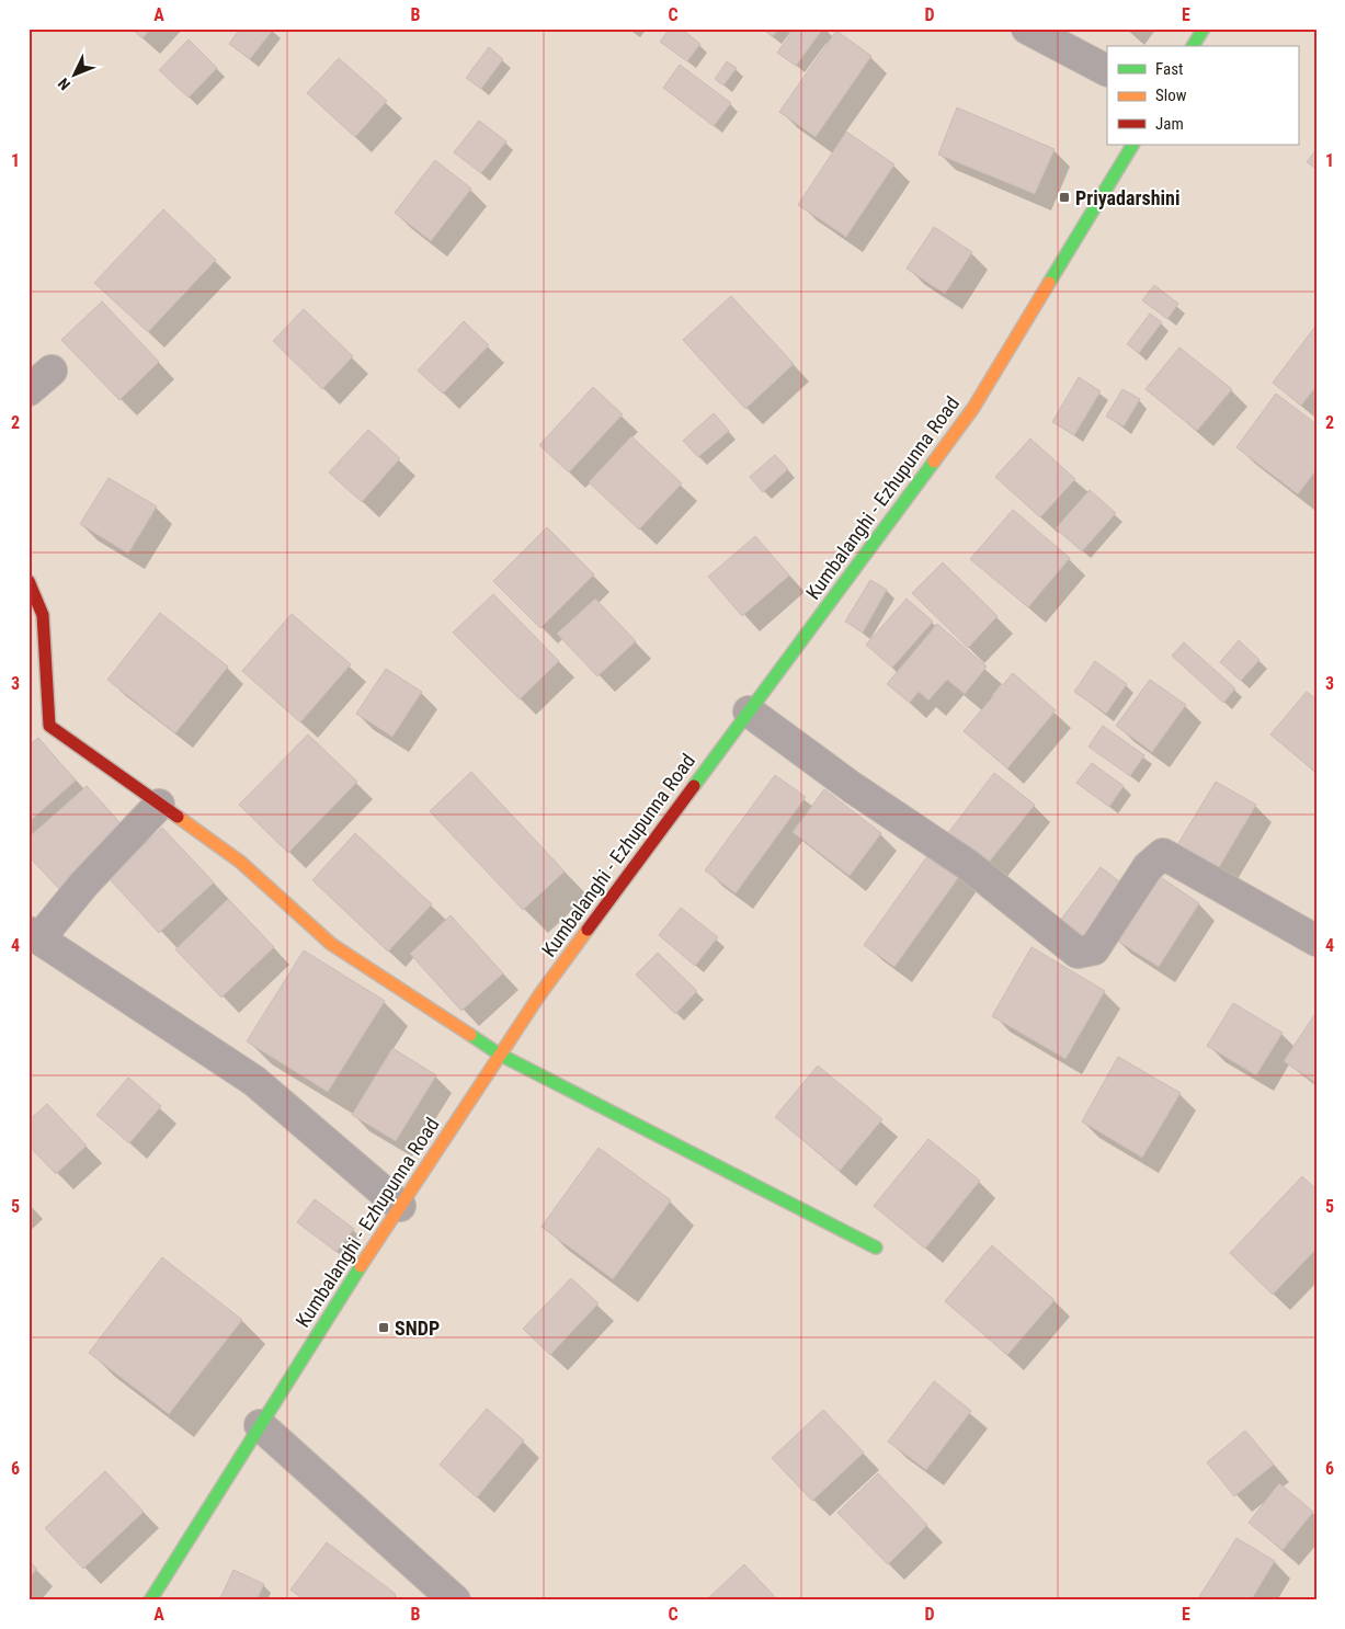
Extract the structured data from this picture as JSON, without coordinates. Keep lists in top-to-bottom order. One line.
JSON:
{"streets":{"main road":["Kumbalanghi - Ezhupunna Road"]},"places":{"transit":["Priyadarshini","SNDP"]},"legend":["Fast","Slow","Jam"],"north":"bottom left","grid":{"columns":["A","B","C","D","E"],"rows":["1","2","3","4","5","6"]}}
